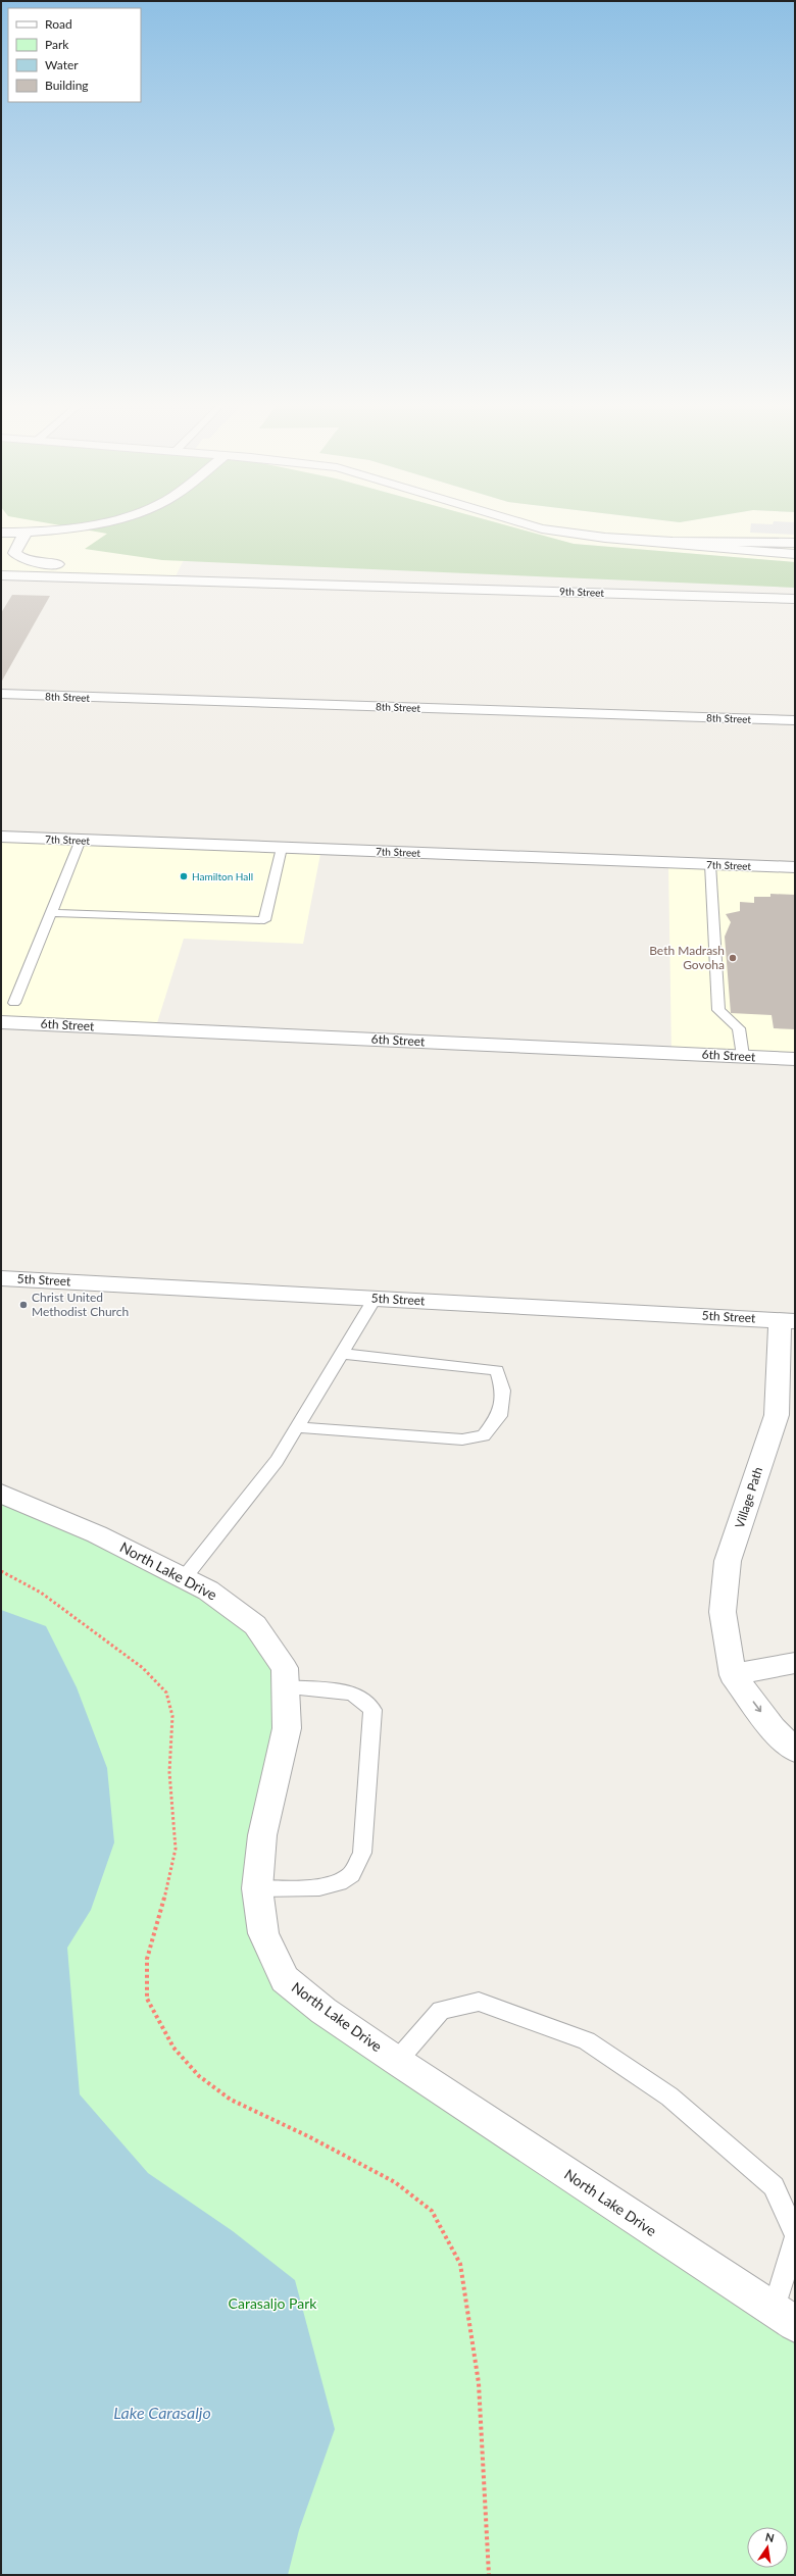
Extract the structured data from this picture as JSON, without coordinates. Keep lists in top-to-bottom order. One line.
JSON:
{"streets":{"street":["9th Street","8th Street","7th Street","6th Street","5th Street","Village Path","North Lake Drive"]},"crossings":[["5th Street","Village Path"]],"water":["Lake Carasaljo"],"parks":["Carasaljo Park"],"places":["Hamilton Hall","Beth Madrash Govoha","Christ United Methodist Church"],"legend":["Road","Park","Water","Building"],"north":"top"}
